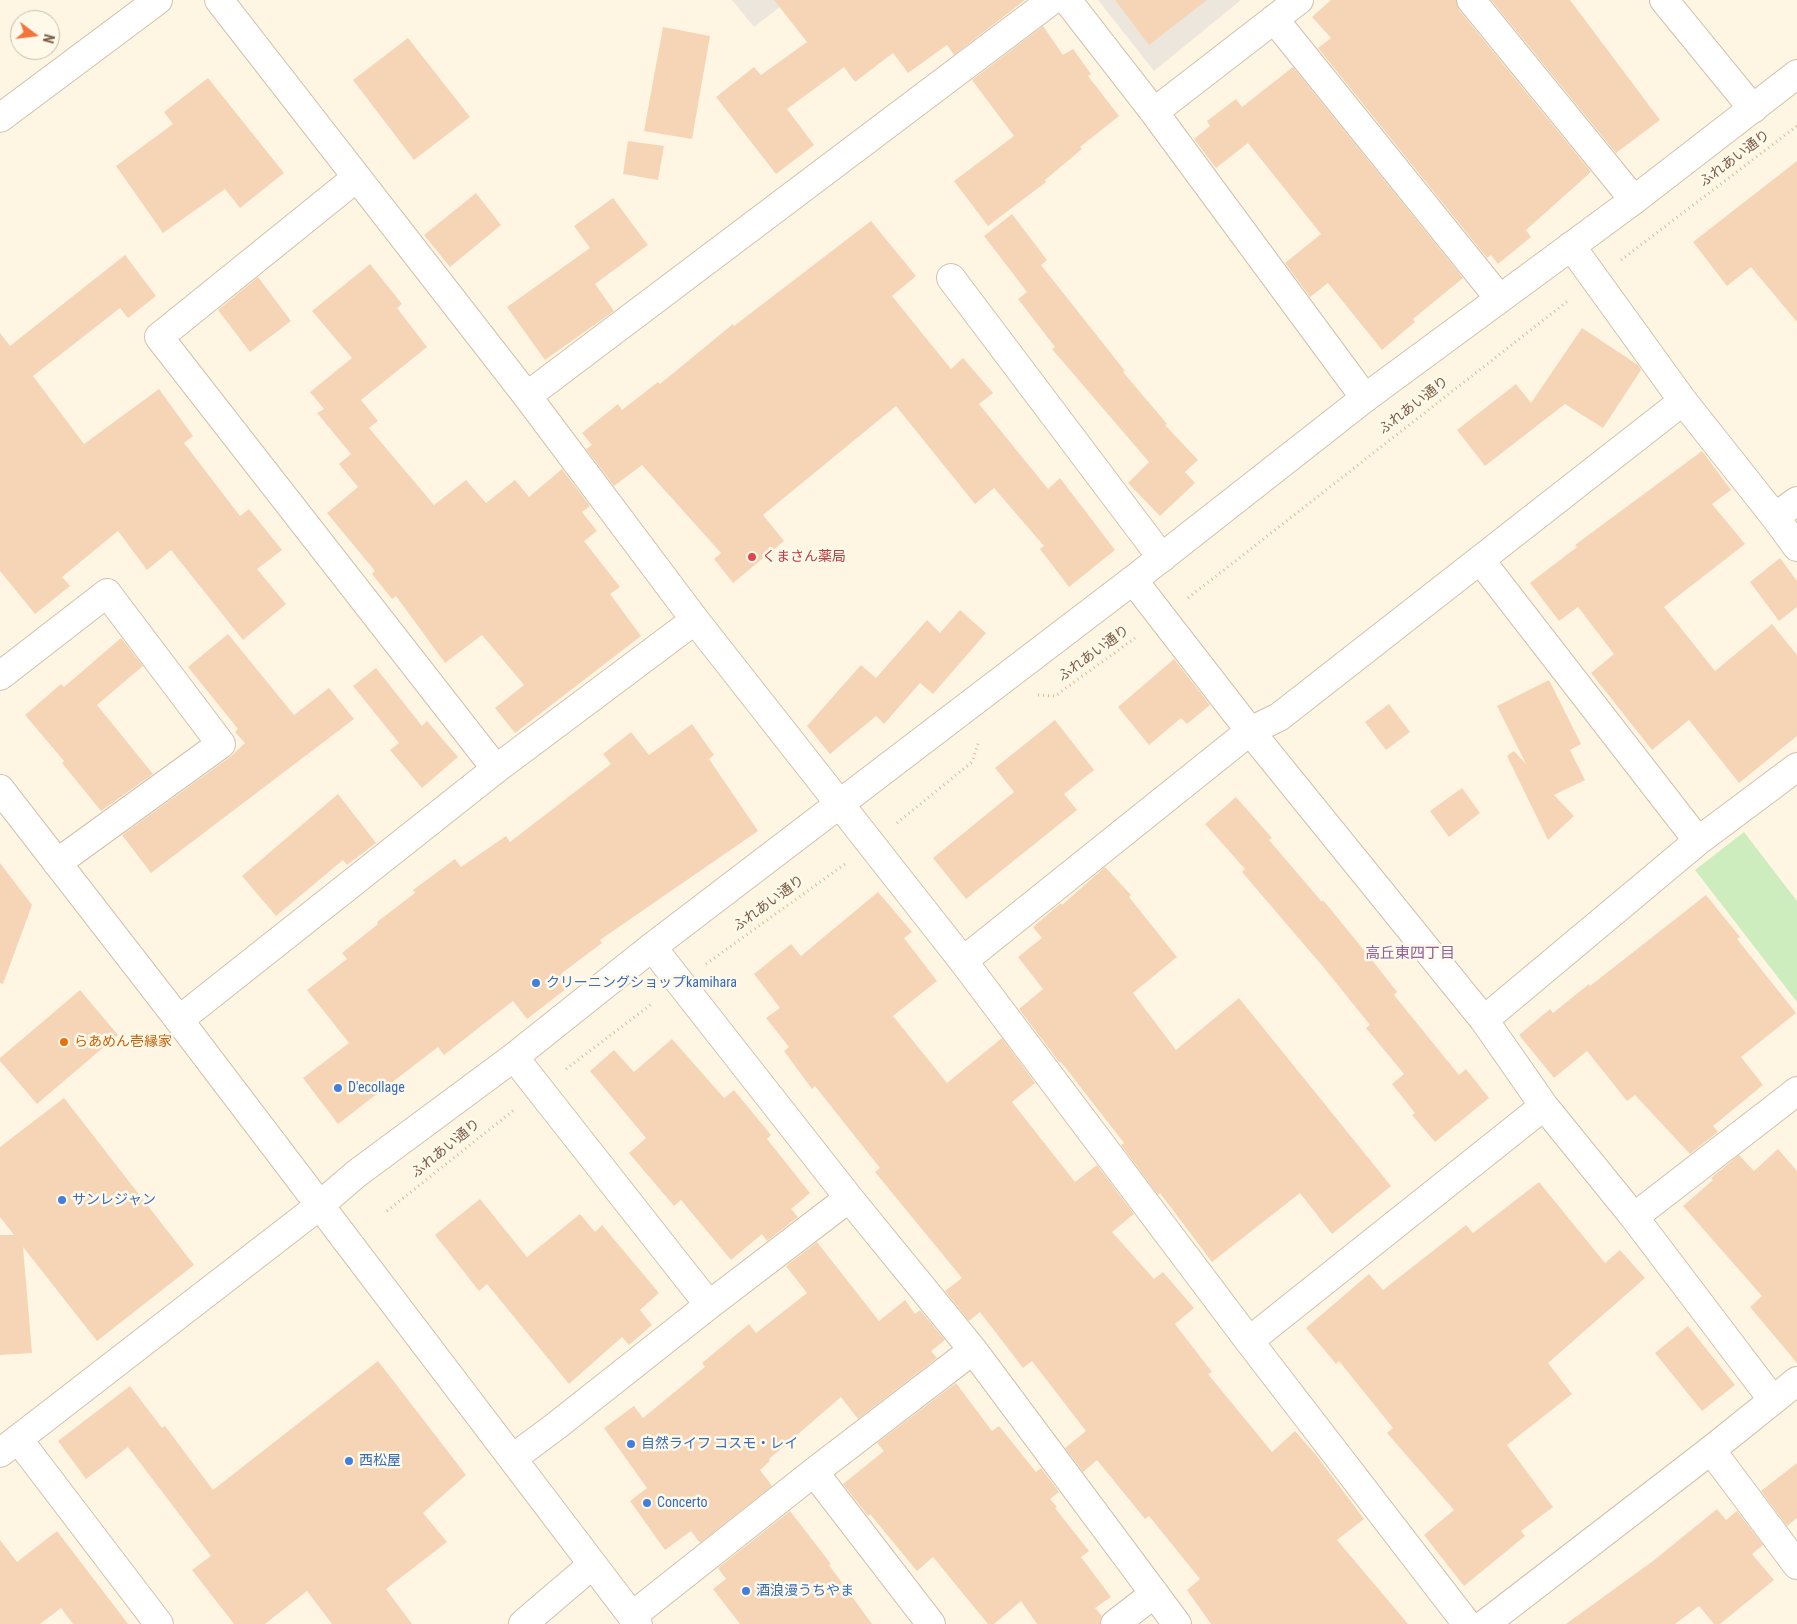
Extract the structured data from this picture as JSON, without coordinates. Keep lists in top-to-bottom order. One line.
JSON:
{"streets":{"path":["ふれあい通り"]},"districts":["高丘東四丁目"],"places":["くまさん薬局","クリーニングショップkamihara","らあめん壱縁家","D'ecollage","サンレジャン","自然ライフ コスモ・レイ","西松屋","Concerto","酒浪漫うちやま"],"north":"right"}
